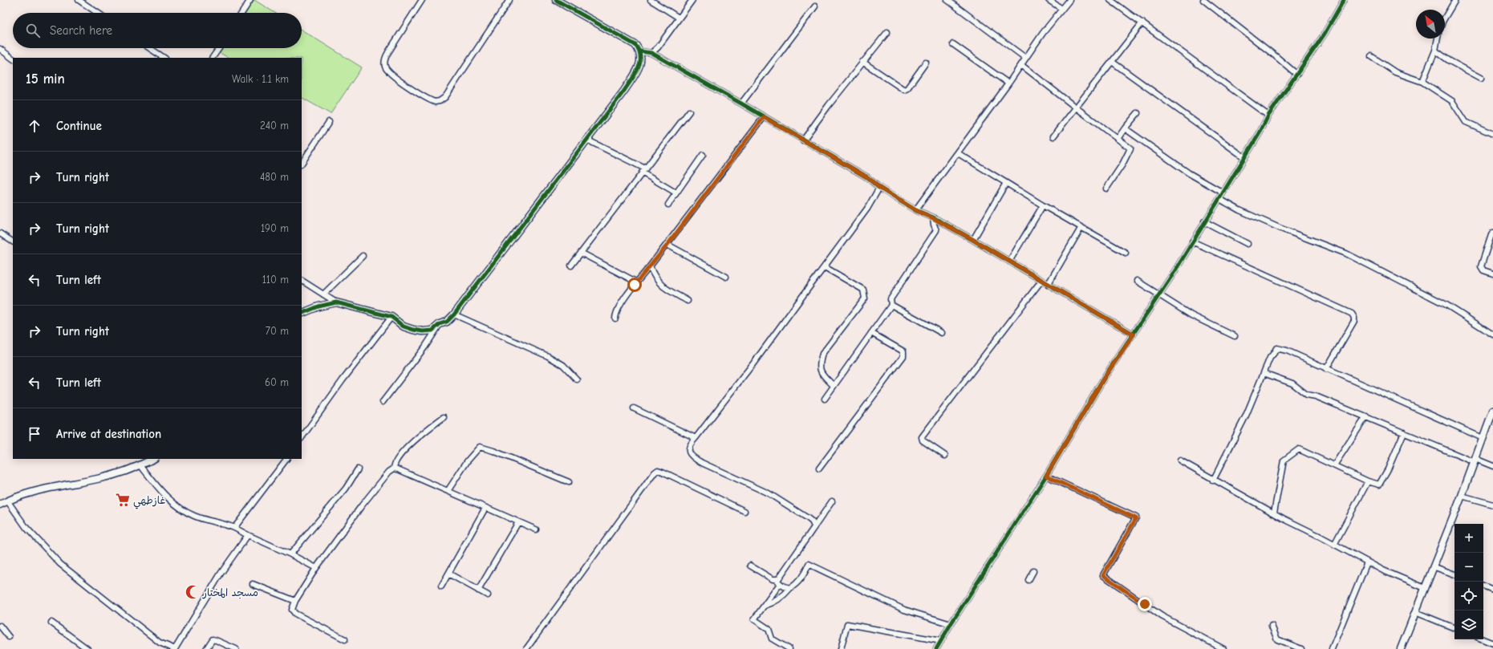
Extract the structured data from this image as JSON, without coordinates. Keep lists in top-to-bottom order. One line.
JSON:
{"places":{"supermarket":["غازطهي"],"mosque":["مسجد المختار"]},"north":"top left","page":{"search":"Search here","heading":["15 min","Walk · 1.1 km"],"list":[["Continue","240 m"],["Turn right","480 m"],["Turn right","190 m"],["Turn left","110 m"],["Turn right","70 m"],["Turn left","60 m"],"Arrive at destination"],"map_buttons":["+","−"]}}
